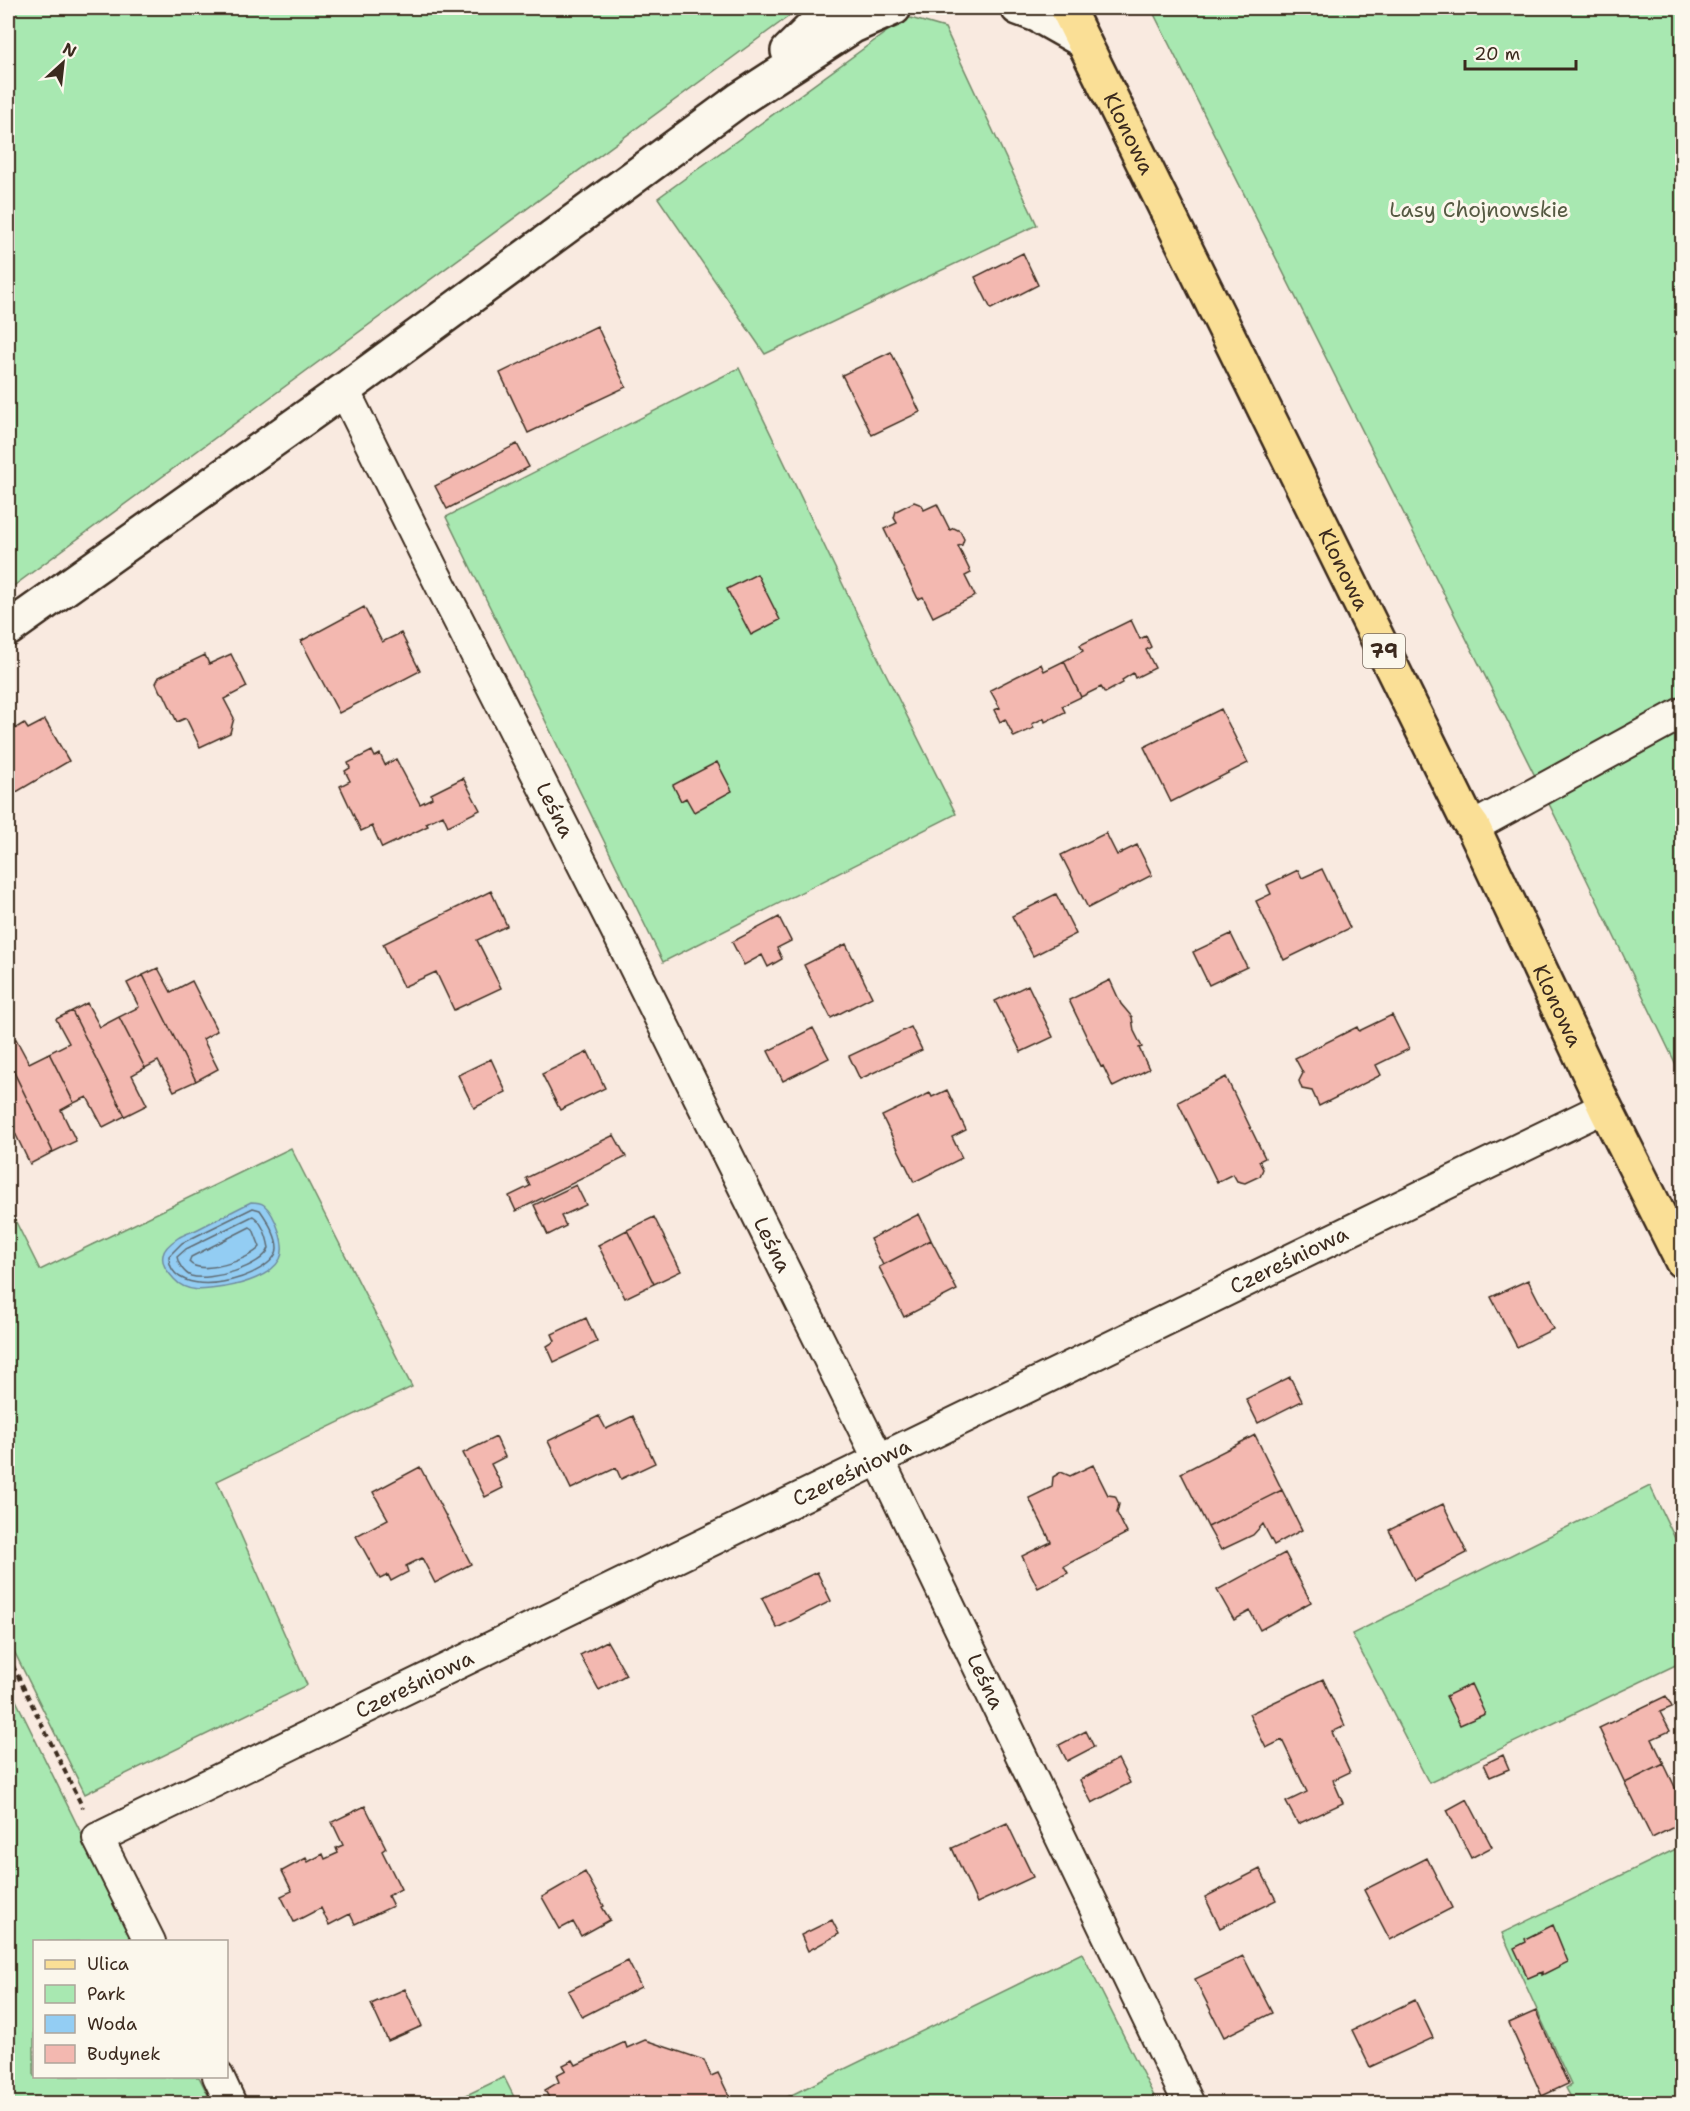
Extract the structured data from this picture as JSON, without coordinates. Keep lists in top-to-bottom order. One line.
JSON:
{"streets":{"main road":["Klonowa","79"],"street":["Leśna","Czereśniowa"]},"crossings":[["Klonowa","Czereśniowa"],["Leśna","Czereśniowa"]],"parks":["Lasy Chojnowskie"],"legend":["Ulica","Park","Woda","Budynek"],"scale_bar":"20 m","north":"top right"}
